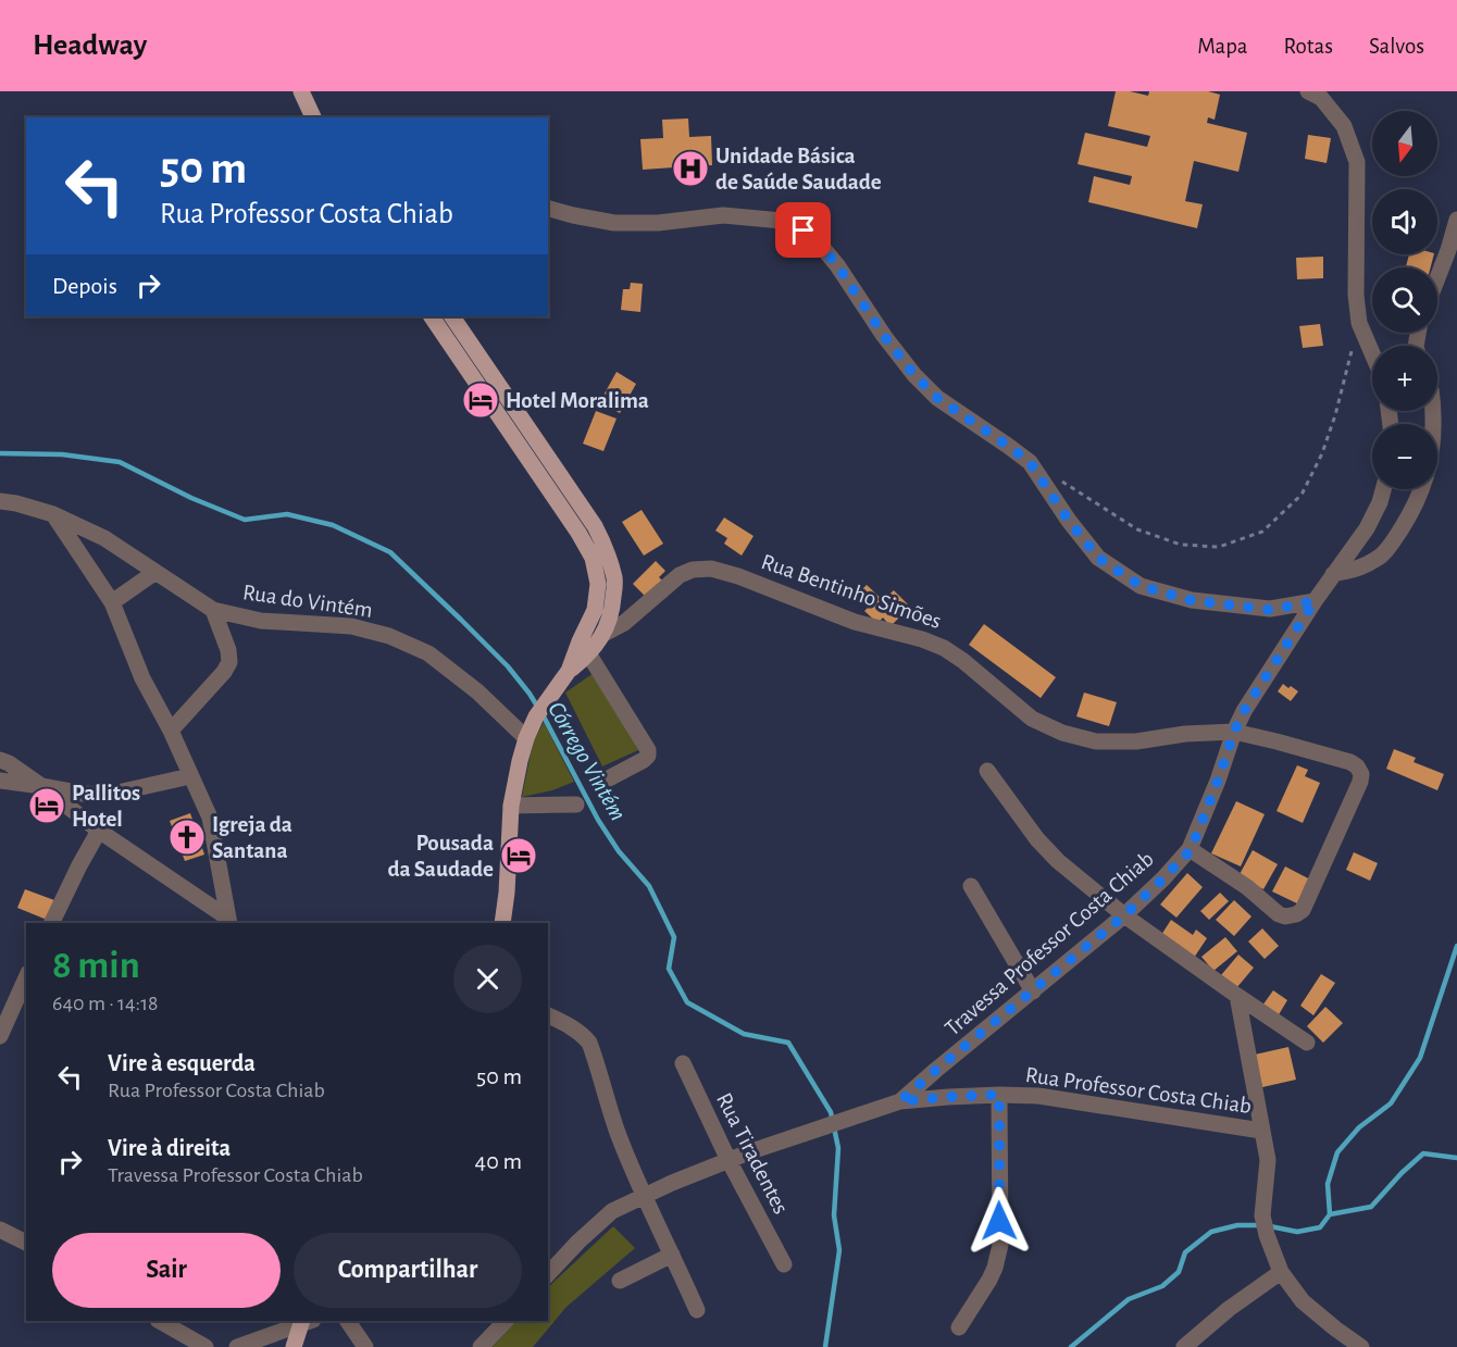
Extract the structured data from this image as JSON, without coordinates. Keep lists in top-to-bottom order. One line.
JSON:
{"streets":{"street":["Rua Bentinho Simões","Rua do Vintém","Travessa Professor Costa Chiab","Rua Professor Costa Chiab","Rua Tiradentes"]},"crossings":[["Rua Bentinho Simões","Travessa Professor Costa Chiab"],["Travessa Professor Costa Chiab","Rua Professor Costa Chiab"],["Rua Professor Costa Chiab","Rua Tiradentes"]],"water":["Córrego Vintém"],"places":{"hospital":["Unidade Básica de Saúde Saudade"],"hotel":["Hotel Moralima","Pallitos Hotel","Pousada da Saudade"],"church":["Igreja da Santana"]},"north":"bottom","page":{"header":"Headway","nav":["Mapa","Rotas","Salvos"],"map_buttons":["+","−"],"turn":["50 m","Rua Professor Costa Chiab"],"then":"Depois","heading":["8 min","640 m · 14:18"],"list":[{"name":"Vire à esquerda","note":"Rua Professor Costa Chiab","value":"50 m"},{"name":"Vire à direita","note":"Travessa Professor Costa Chiab","value":"40 m"}],"buttons":["Sair","Compartilhar"]}}
